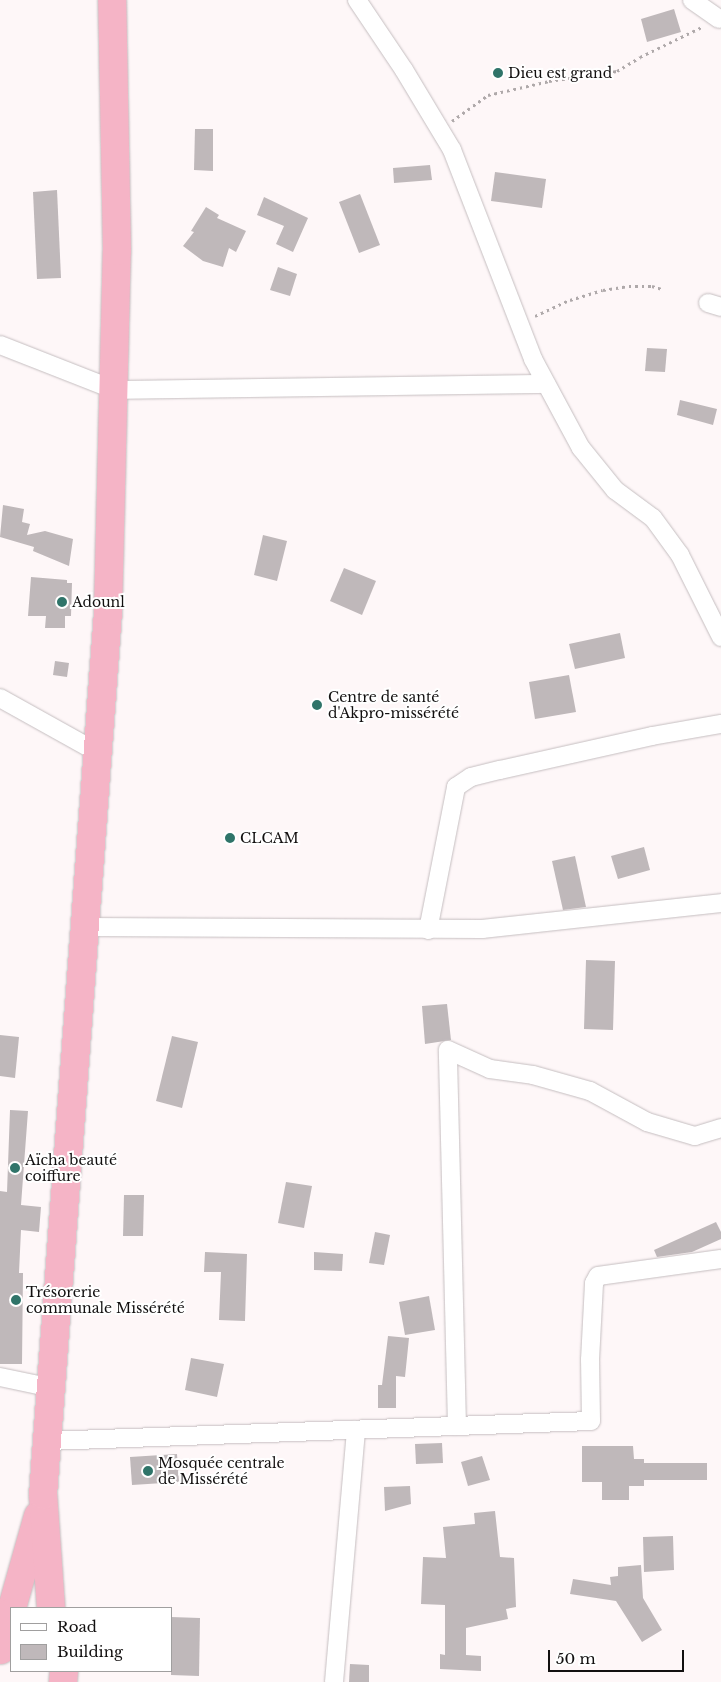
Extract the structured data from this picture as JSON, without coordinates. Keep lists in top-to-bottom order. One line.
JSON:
{"places":["Dieu est grand","Adounl","Centre de santé d'Akpro-missérété","CLCAM","Aïcha beauté coiffure","Trésorerie communale Missérété","Mosquée centrale de Missérété"],"legend":["Road","Building"],"scale_bar":"50 m"}
